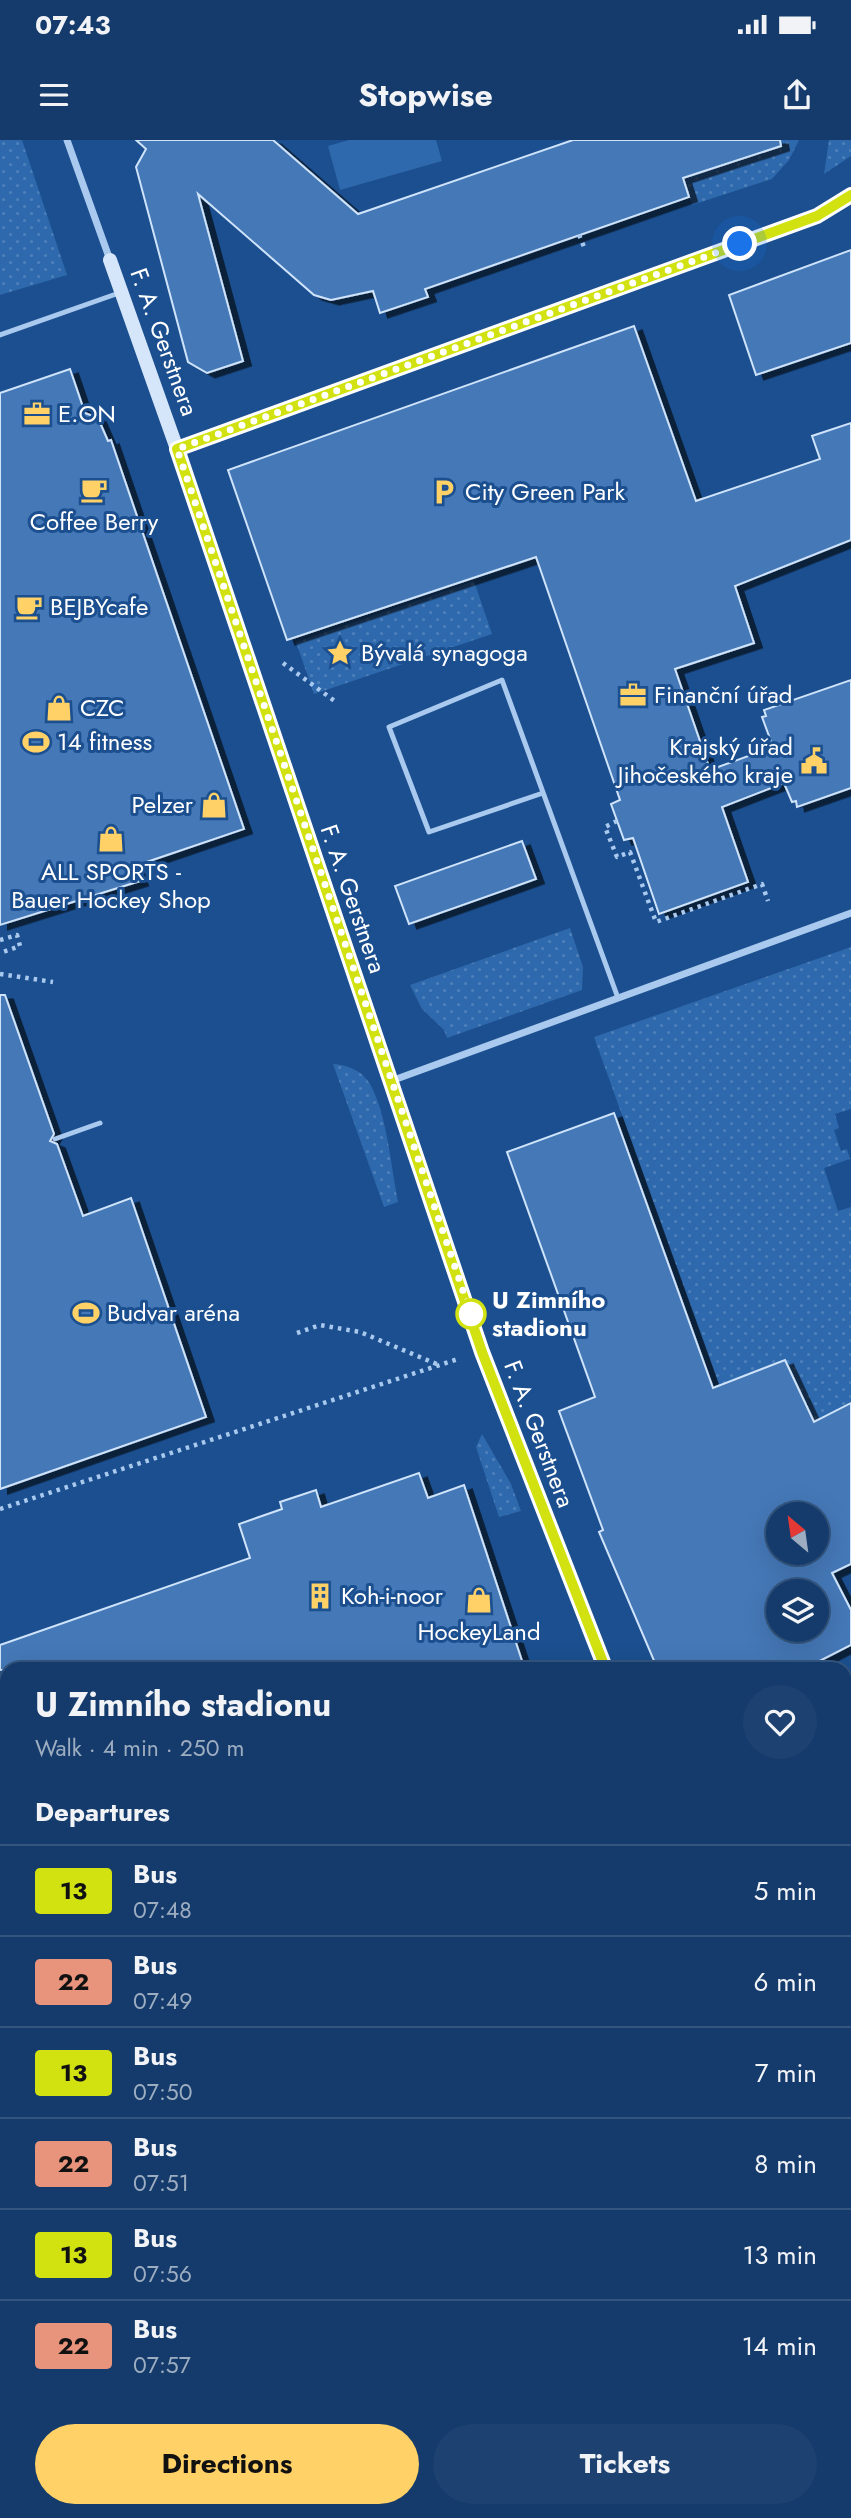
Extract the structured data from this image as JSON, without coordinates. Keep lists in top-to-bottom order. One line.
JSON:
{"streets":{"street":["F. A. Gerstnera"]},"places":{"office":["E.ON","Finanční úřad"],"cafe":["Coffee Berry","BEJBYcafe"],"parking":["City Green Park"],"place":["Bývalá synagoga"],"shop":["CZC","Pelzer","ALL SPORTS - Bauer Hockey Shop","HockeyLand"],"sports":["14 fitness","Budvar aréna"],"public building":["Krajský úřad Jihočeského kraje"],"other":["U Zimního stadionu"],"building":["Koh-i-noor"]},"lines":["bus line 13"],"north":"top left","page":{"status":"07:43","header":"Stopwise","heading":[["U Zimního stadionu","Walk · 4 min · 250 m"],"Departures"],"list":[{"mark":"13","name":"Bus","note":"07:48","value":"5 min"},{"mark":"22","name":"Bus","note":"07:49","value":"6 min"},{"mark":"13","name":"Bus","note":"07:50","value":"7 min"},{"mark":"22","name":"Bus","note":"07:51","value":"8 min"},{"mark":"13","name":"Bus","note":"07:56","value":"13 min"},{"mark":"22","name":"Bus","note":"07:57","value":"14 min"}],"buttons":["Directions","Tickets"]}}
